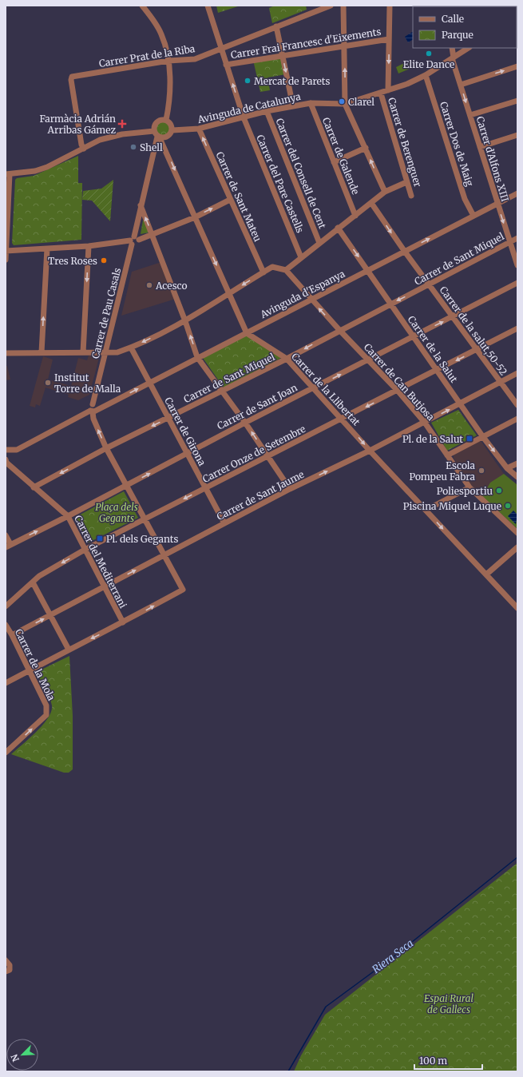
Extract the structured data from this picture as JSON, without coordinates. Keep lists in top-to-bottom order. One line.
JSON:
{"streets":{"street":["Carrer Frai Francesc d'Eixements","Carrer Prat de la Riba","Avinguda de Catalunya","Carrer de Berenguer","Carrer Dos de Maig","Carrer de Galende","Carrer d'Alfons XIII","Carrer del Consell de Cent","Carrer del Pare Castells","Carrer de Sant Mateu","Carrer de Sant Miquel","Avinguda d'Espanya","Carrer de Pau Casals","Carrer de la salut,50-52","Carrer de la Salut","Carrer de Can Butjosa","Carrer de la Llibertat","Carrer de Sant Joan","Carrer de Girona","Carrer Onze de Setembre","Carrer de Sant Jaume","Carrer del Mediterrani","Carrer de la Mola"]},"crossings":[["Carrer Frai Francesc d'Eixements","Carrer del Pare Castells"],["Carrer Prat de la Riba","Carrer del Pare Castells"],["Avinguda de Catalunya","Carrer de Berenguer"],["Avinguda de Catalunya","Carrer Dos de Maig"],["Avinguda de Catalunya","Carrer de Galende"],["Avinguda de Catalunya","Carrer d'Alfons XIII"],["Avinguda de Catalunya","Carrer del Consell de Cent"],["Avinguda de Catalunya","Carrer del Pare Castells"],["Avinguda de Catalunya","Carrer de Sant Mateu"],["Carrer Dos de Maig","Avinguda d'Espanya"],["Carrer d'Alfons XIII","Carrer de Sant Miquel"],["Carrer d'Alfons XIII","Avinguda d'Espanya"],["Carrer de Sant Miquel","Carrer de la salut,50-52"],["Carrer de Sant Miquel","Carrer de la Salut"],["Carrer de Sant Miquel","Carrer de Can Butjosa"],["Carrer de Sant Miquel","Carrer de la Llibertat"],["Carrer de Sant Miquel","Carrer de Girona"],["Carrer de Sant Miquel","Carrer del Mediterrani"],["Avinguda d'Espanya","Carrer de Pau Casals"],["Avinguda d'Espanya","Carrer de la salut,50-52"],["Avinguda d'Espanya","Carrer de la Salut"],["Avinguda d'Espanya","Carrer de Can Butjosa"],["Avinguda d'Espanya","Carrer de la Llibertat"],["Avinguda d'Espanya","Carrer de Girona"],["Carrer de la salut,50-52","Carrer de Sant Joan"],["Carrer de la salut,50-52","Carrer Onze de Setembre"],["Carrer de la salut,50-52","Carrer de Sant Jaume"],["Carrer de la Salut","Carrer de Sant Joan"],["Carrer de la Salut","Carrer Onze de Setembre"],["Carrer de la Salut","Carrer de Sant Jaume"],["Carrer de Can Butjosa","Carrer de Sant Joan"],["Carrer de Can Butjosa","Carrer Onze de Setembre"],["Carrer de Can Butjosa","Carrer de Sant Jaume"],["Carrer de la Llibertat","Carrer de Sant Joan"],["Carrer de la Llibertat","Carrer Onze de Setembre"],["Carrer de la Llibertat","Carrer de Sant Jaume"],["Carrer de Sant Joan","Carrer de Girona"],["Carrer de Sant Joan","Carrer del Mediterrani"],["Carrer de Girona","Carrer Onze de Setembre"],["Carrer de Girona","Carrer de Sant Jaume"],["Carrer Onze de Setembre","Carrer del Mediterrani"],["Carrer de Sant Jaume","Carrer del Mediterrani"],["Carrer de Sant Jaume","Carrer de la Mola"]],"one_way":["Carrer de Sant Miquel","Carrer de Sant Joan","Carrer Onze de Setembre","Carrer de la Mola"],"water":["Riera Seca"],"parks":["Plaça dels Gegants","Espai Rural de Gallecs"],"places":{"other":["Elite Dance","Mercat de Parets","Clarel","Shell","Tres Roses","Acesco","Institut Torre de Malla","Escola Pompeu Fabra","Poliesportiu","Piscina Miquel Luque"],"health":["Farmàcia Adrián Arribas Gámez"],"transit":["Pl. de la Salut","Pl. dels Gegants"]},"legend":["Calle","Parque"],"scale_bar":"100 m","north":"bottom left"}
